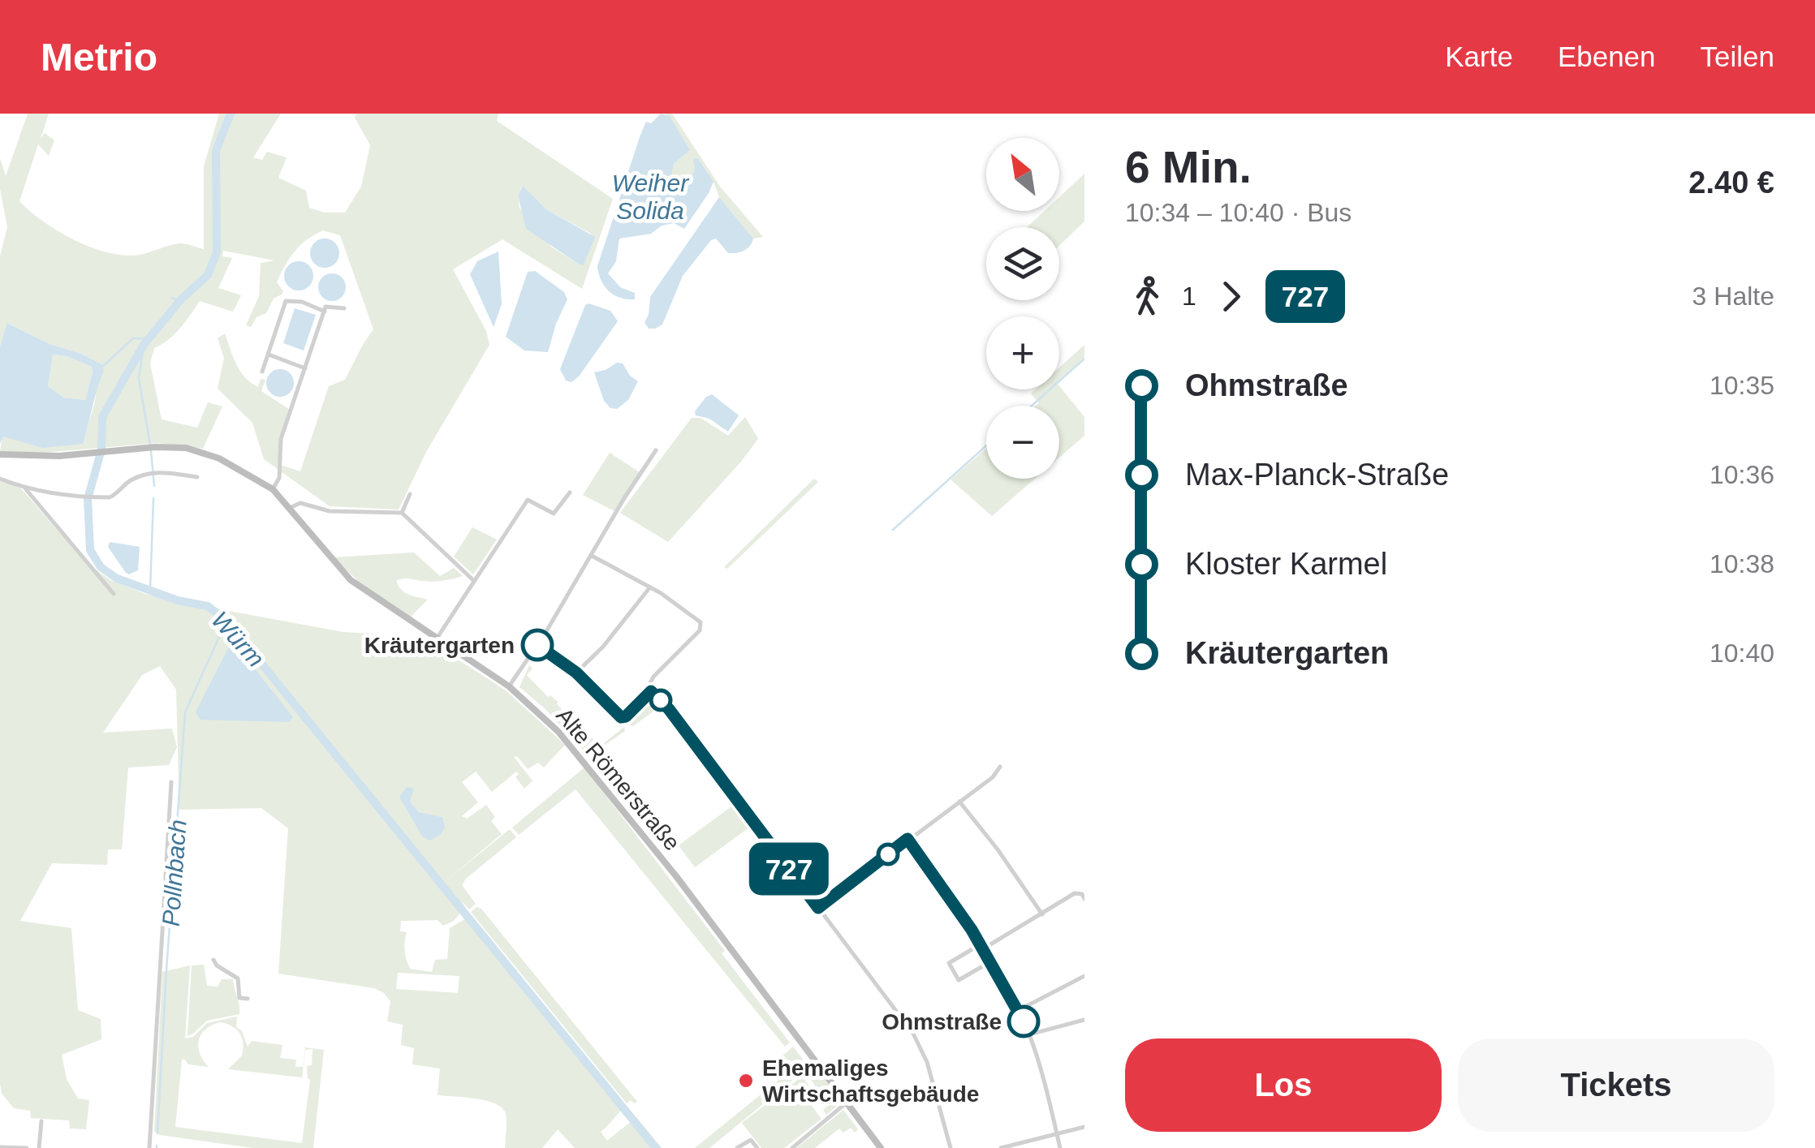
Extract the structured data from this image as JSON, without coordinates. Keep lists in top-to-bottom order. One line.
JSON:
{"streets":{"main road":["Alte Römerstraße"]},"water":["Weiher Solida","Würm","Pollnbach"],"places":["Kräutergarten","Ohmstraße","Ehemaliges Wirtschaftsgebäude"],"lines":["bus line 727"],"north":"top left","page":{"header":"Metrio","nav":["Karte","Ebenen","Teilen"],"on_map":"727","heading":["6 Min.","10:34 – 10:40 · Bus","2.40 €"],"map_buttons":["+","−"],"legs":["1","727","3 Halte"],"list":[{"name":"Ohmstraße","value":"10:35"},{"name":"Max-Planck-Straße","value":"10:36"},{"name":"Kloster Karmel","value":"10:38"},{"name":"Kräutergarten","value":"10:40"}],"buttons":["Los","Tickets"]}}
